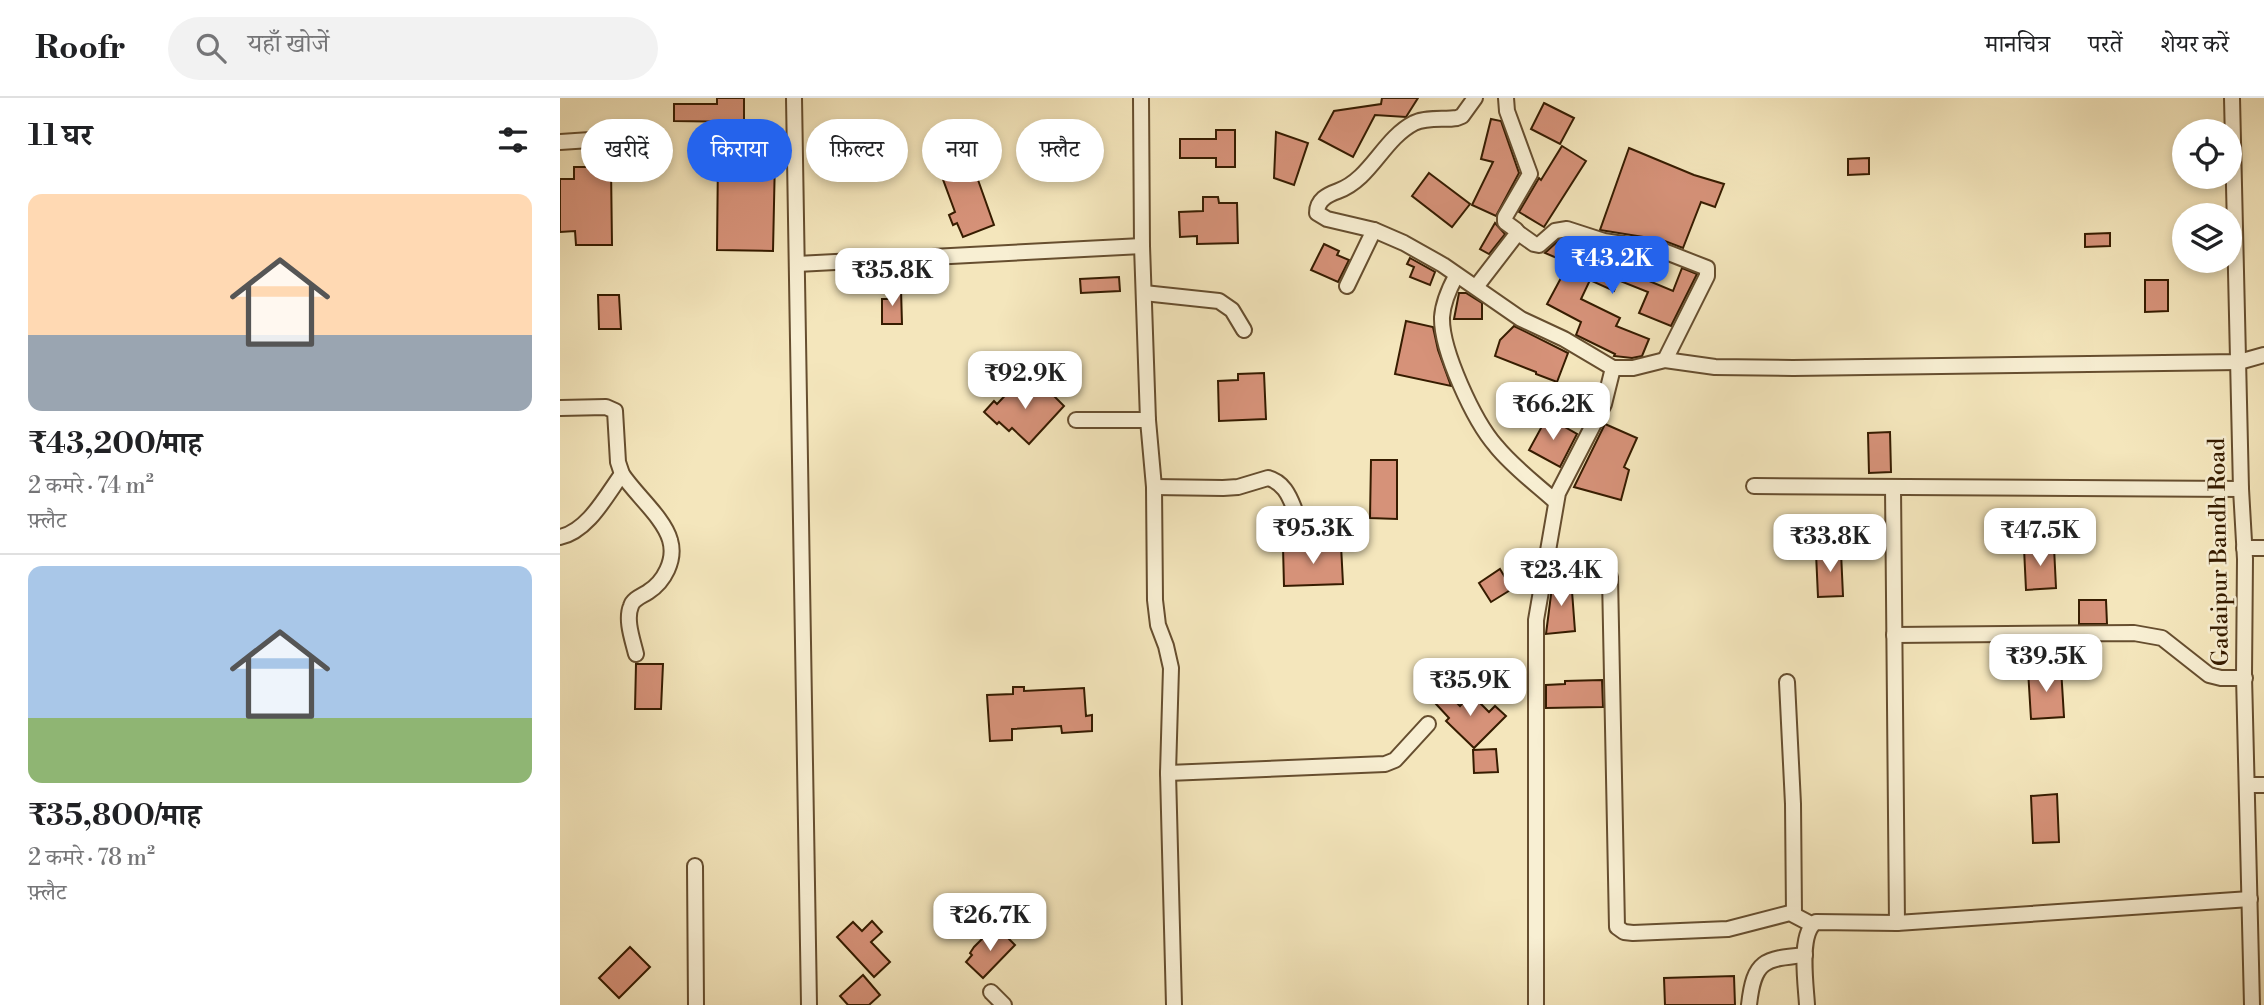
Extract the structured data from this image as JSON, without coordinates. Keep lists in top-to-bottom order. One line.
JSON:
{"streets":{"street":["Gadaipur Bandh Road"]},"page":{"header":"Roofr","search":"यहाँ खोजें","nav":["मानचित्र","परतें","शेयर करें"],"heading":"11 घर","chip":["खरीदें","किराया","फ़िल्टर","नया","फ़्लैट"],"list":[{"name":"₹43,200/माह","note":"2 कमरे · 74 m² · फ़्लैट"},{"name":"₹35,800/माह","note":"2 कमरे · 78 m² · फ़्लैट"}],"price":["₹43.2K","₹35.8K","₹92.9K","₹66.2K","₹95.3K","₹47.5K","₹33.8K","₹23.4K","₹39.5K","₹35.9K","₹26.7K"]}}
